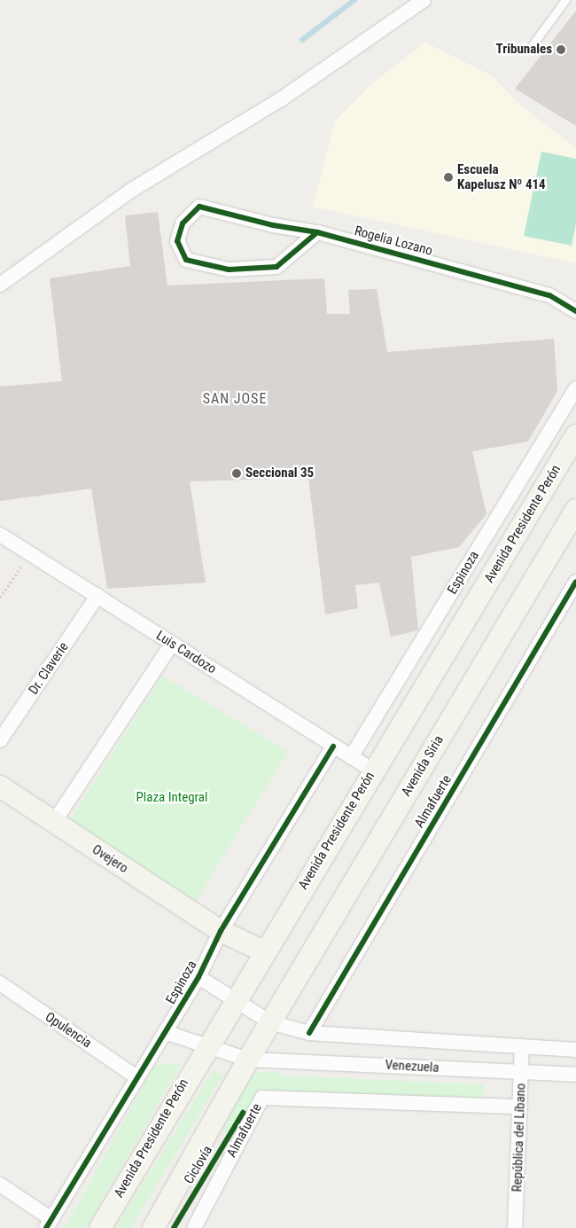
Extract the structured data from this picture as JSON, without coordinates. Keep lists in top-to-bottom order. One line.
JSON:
{"streets":{"main road":["Avenida Presidente Perón","Avenida Siria","Ovejero"],"street":["Rogelia Lozano","Espinoza","Luis Cardozo","Dr. Claverie","Almafuerte","Opulencia","Venezuela","República del Líbano"],"cycle path":["Ciclovía"]},"crossings":[["Avenida Presidente Perón","Luis Cardozo"],["Avenida Presidente Perón","Ovejero"],["Avenida Presidente Perón","Venezuela"],["Espinoza","Luis Cardozo"],["Espinoza","Ovejero"],["Espinoza","Opulencia"],["Espinoza","Venezuela"],["Luis Cardozo","Dr. Claverie"],["Avenida Siria","Venezuela"],["Almafuerte","Venezuela"],["Almafuerte","República del Líbano"],["Venezuela","República del Líbano"]],"districts":["SAN JOSE"],"parks":["Plaza Integral"],"places":["Tribunales","Escuela Kapelusz Nº 414","Seccional 35"]}
